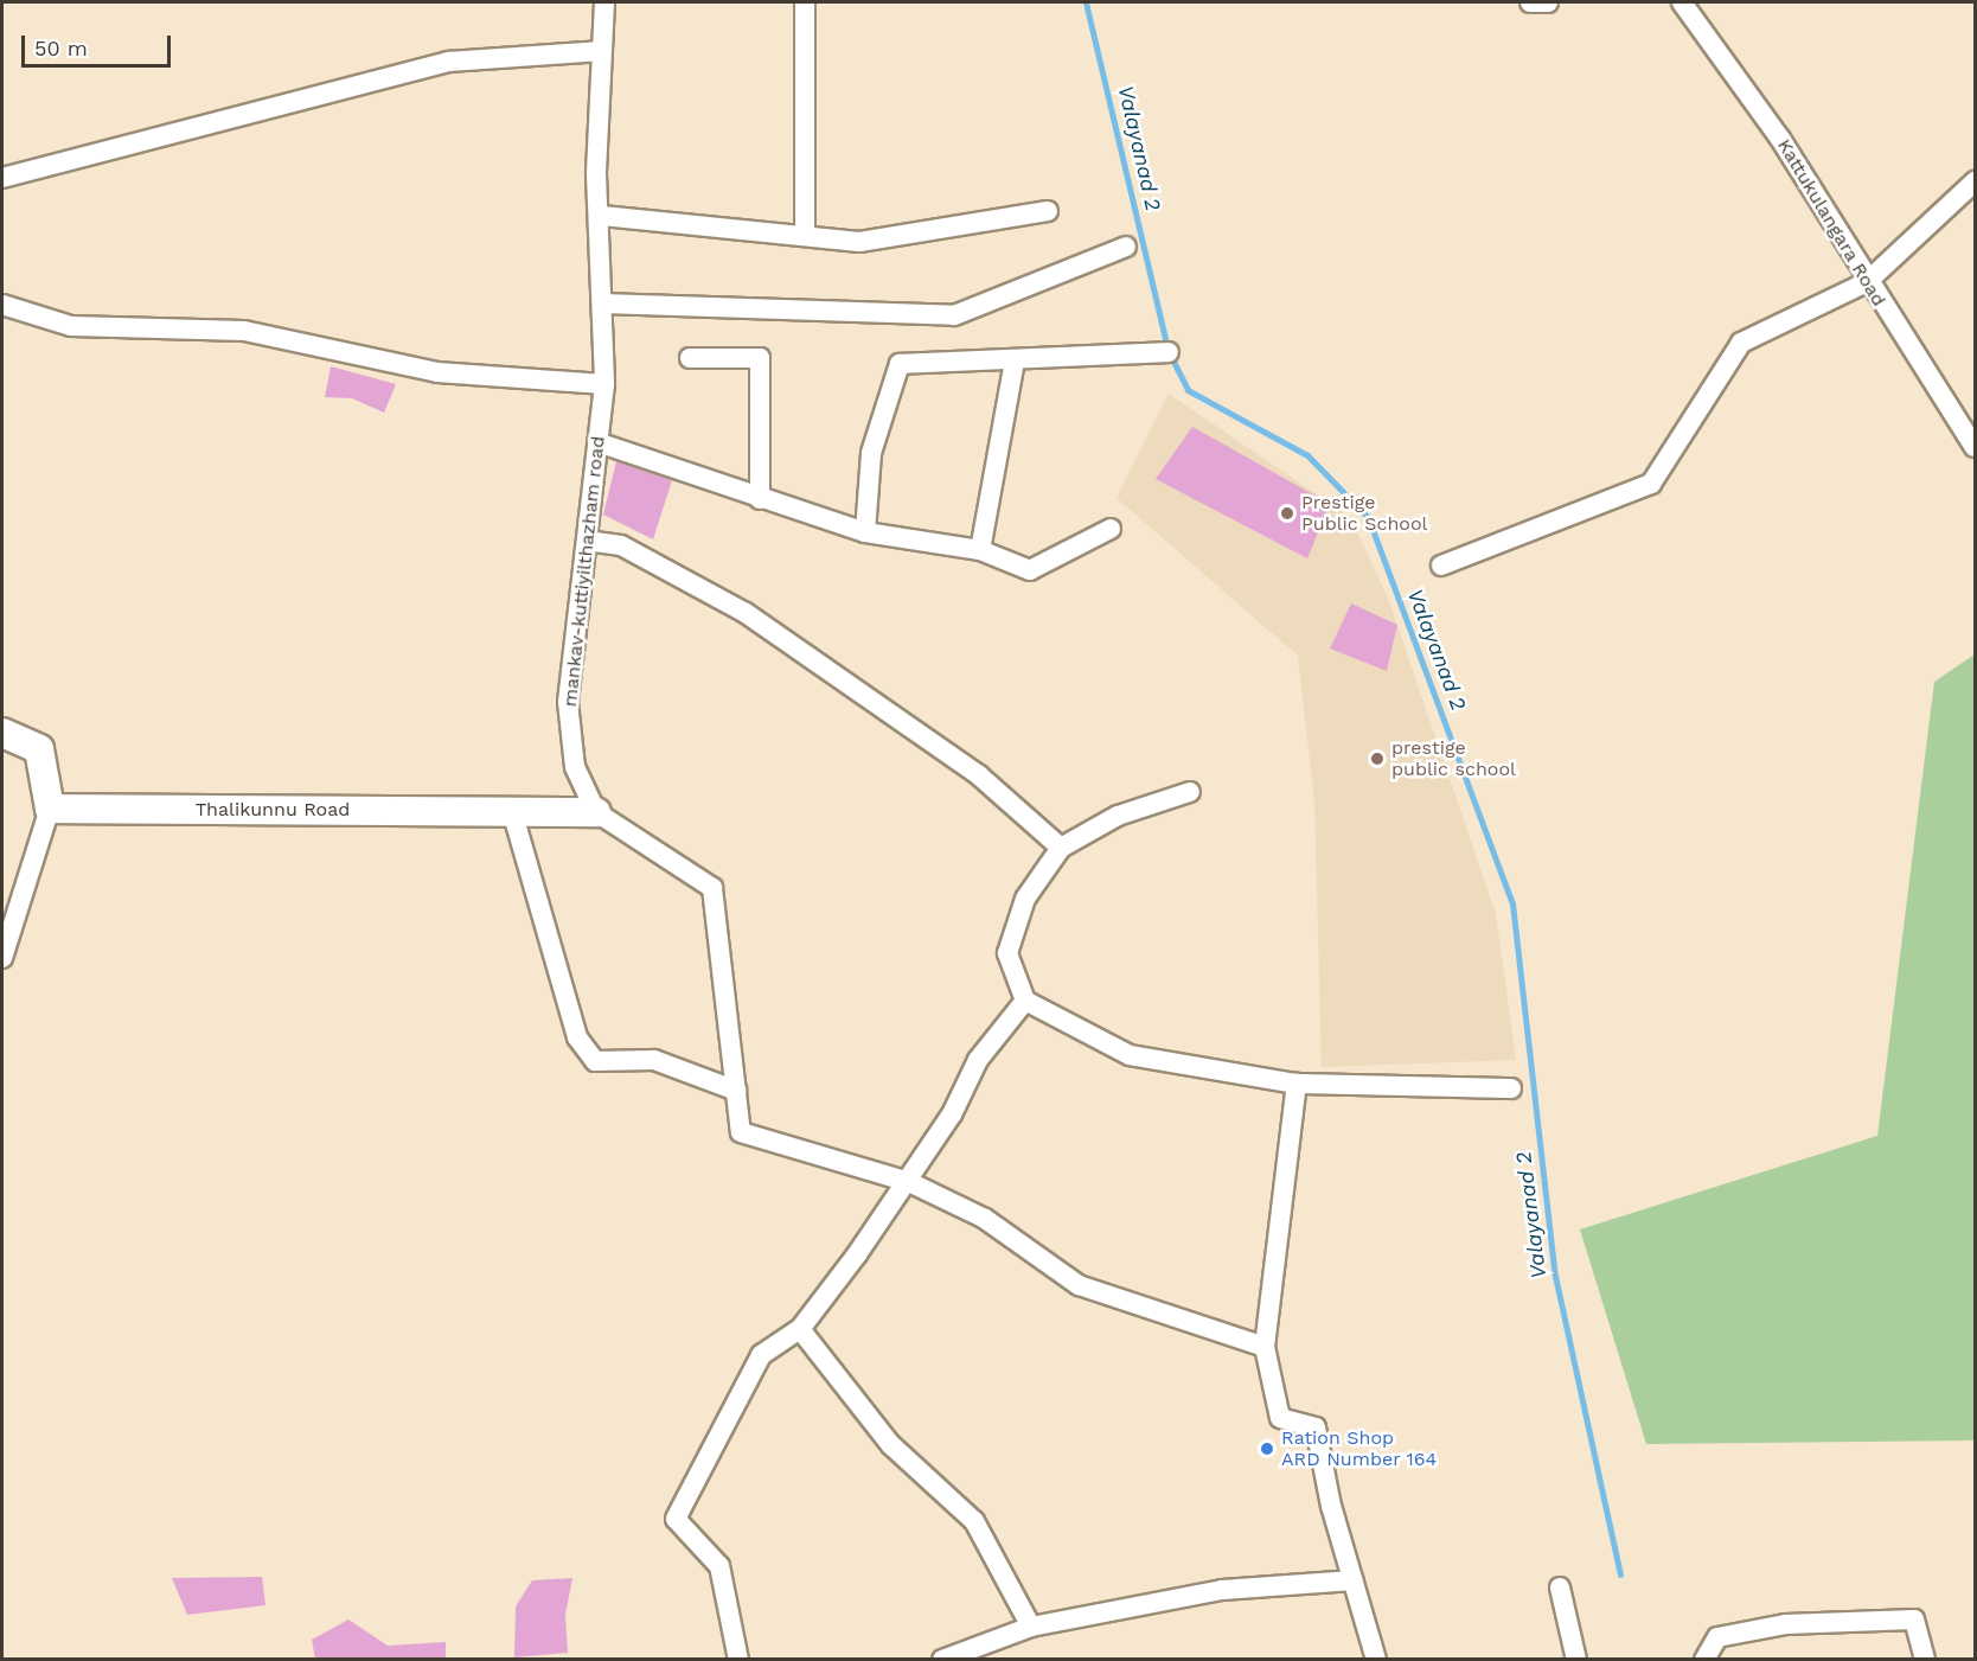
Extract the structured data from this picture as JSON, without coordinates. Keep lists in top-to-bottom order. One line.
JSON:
{"streets":{"street":["Kattukulangara Road","mankav-kuttiyilthazham road","Thalikunnu Road"]},"crossings":[["mankav-kuttiyilthazham road","Thalikunnu Road"]],"water":["Valayanad 2"],"places":["Prestige Public School","prestige public school","Ration Shop ARD Number 164"],"scale_bar":"50 m"}
